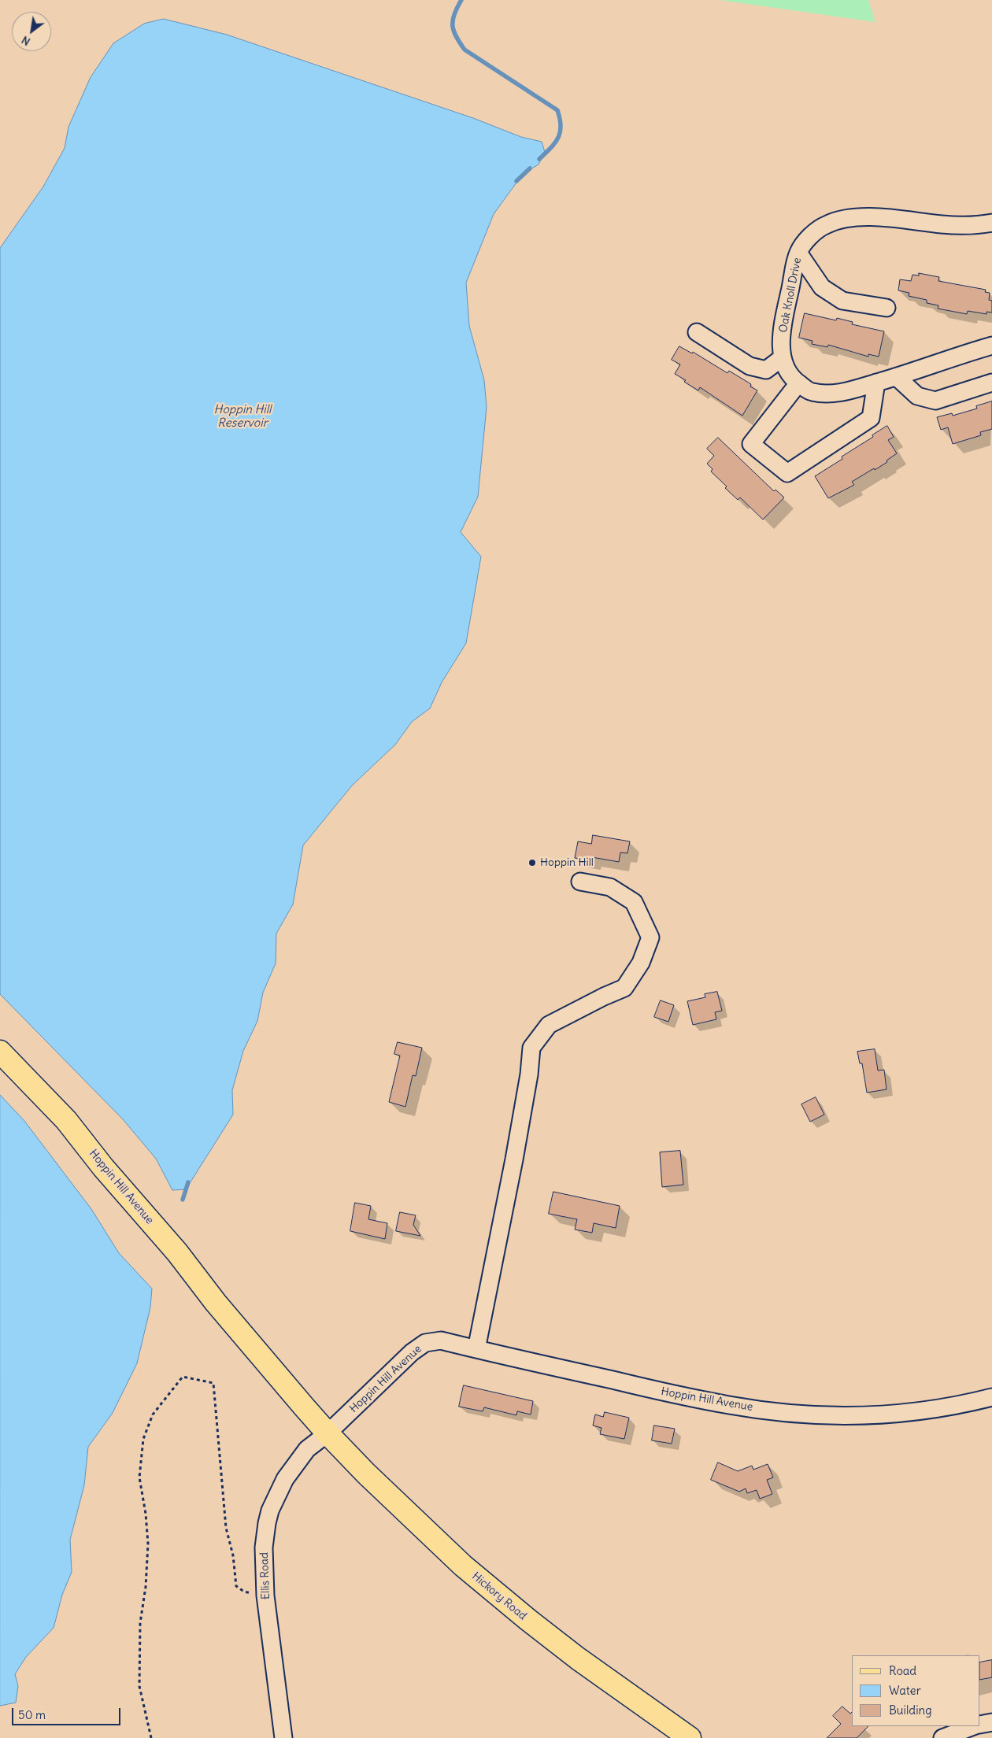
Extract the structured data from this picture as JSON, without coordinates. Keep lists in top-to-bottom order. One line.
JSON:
{"streets":{"main road":["Hoppin Hill Avenue","Hickory Road"],"street":["Oak Knoll Drive","Ellis Road"]},"crossings":[["Hoppin Hill Avenue","Ellis Road"],["Hoppin Hill Avenue","Hickory Road"],["Ellis Road","Hickory Road"]],"water":["Hoppin Hill Reservoir"],"places":["Hoppin Hill"],"legend":["Road","Water","Building"],"scale_bar":"50 m","north":"bottom left"}
